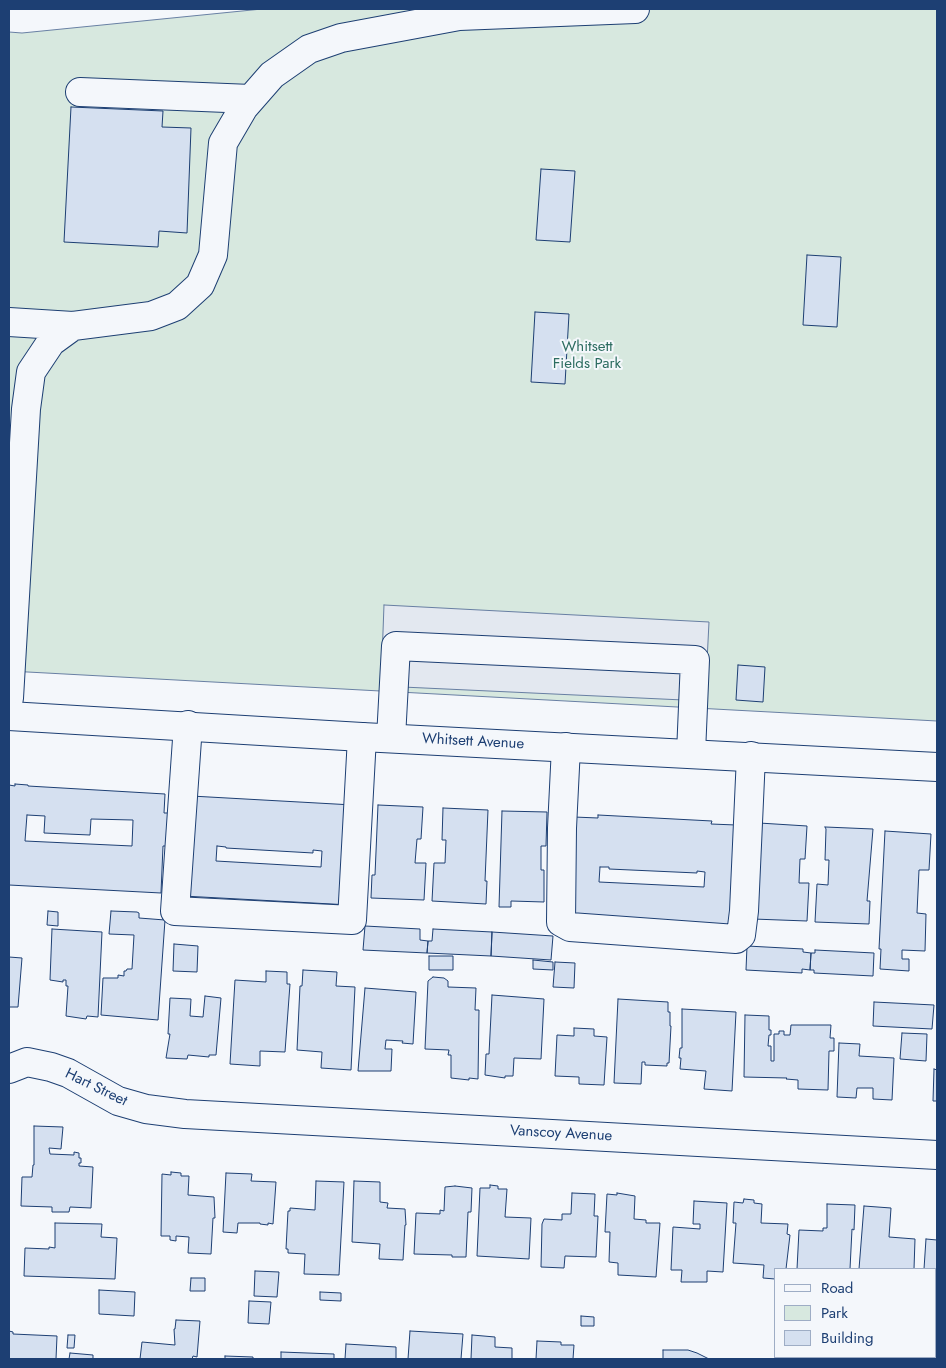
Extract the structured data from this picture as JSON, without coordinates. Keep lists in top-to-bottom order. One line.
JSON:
{"streets":{"main road":["Whitsett Avenue","Hart Street","Vanscoy Avenue"]},"crossings":[["Hart Street","Vanscoy Avenue"]],"parks":["Whitsett Fields Park"],"legend":["Road","Park","Building"]}
